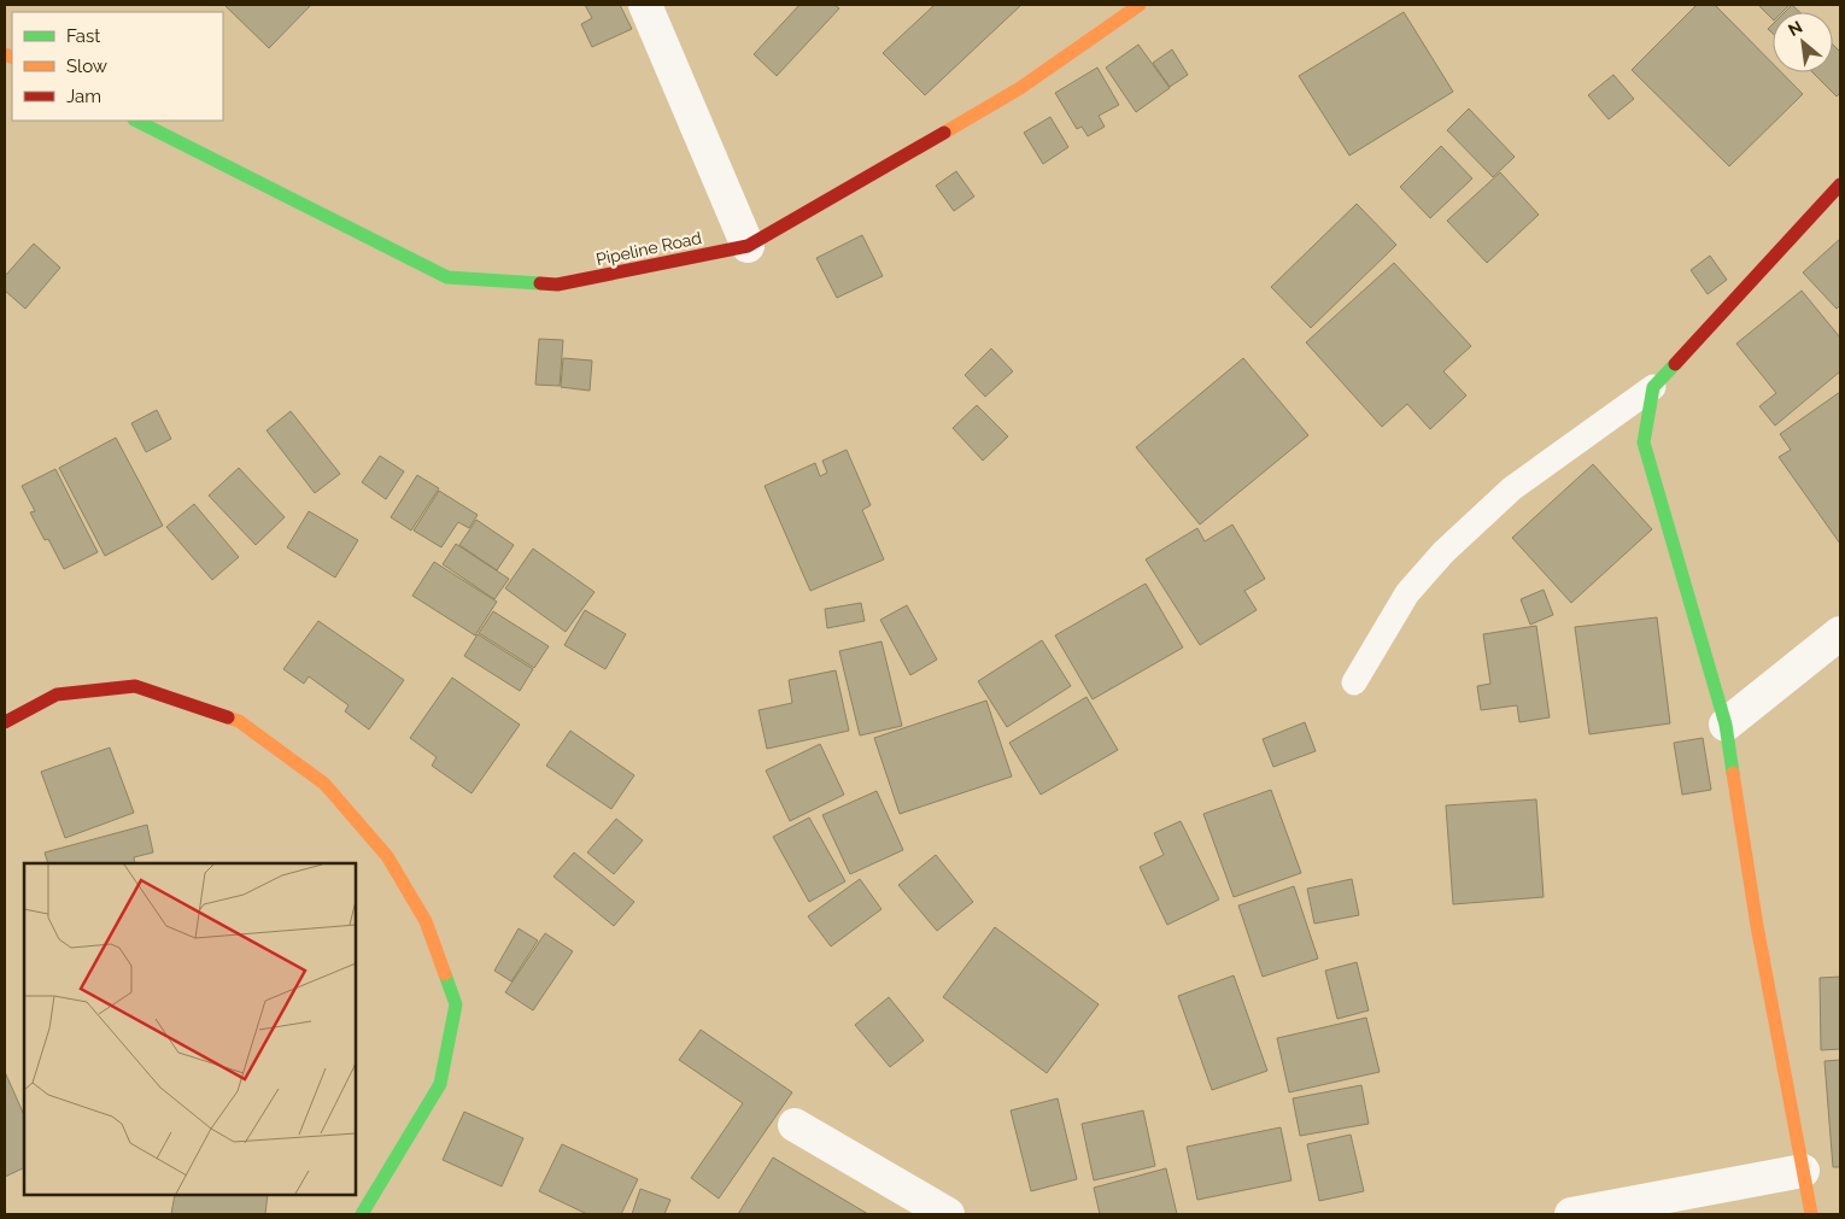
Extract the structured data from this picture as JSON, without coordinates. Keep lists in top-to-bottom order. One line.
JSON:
{"streets":{"street":["Pipeline Road"]},"legend":["Fast","Slow","Jam"],"north":"top left"}
